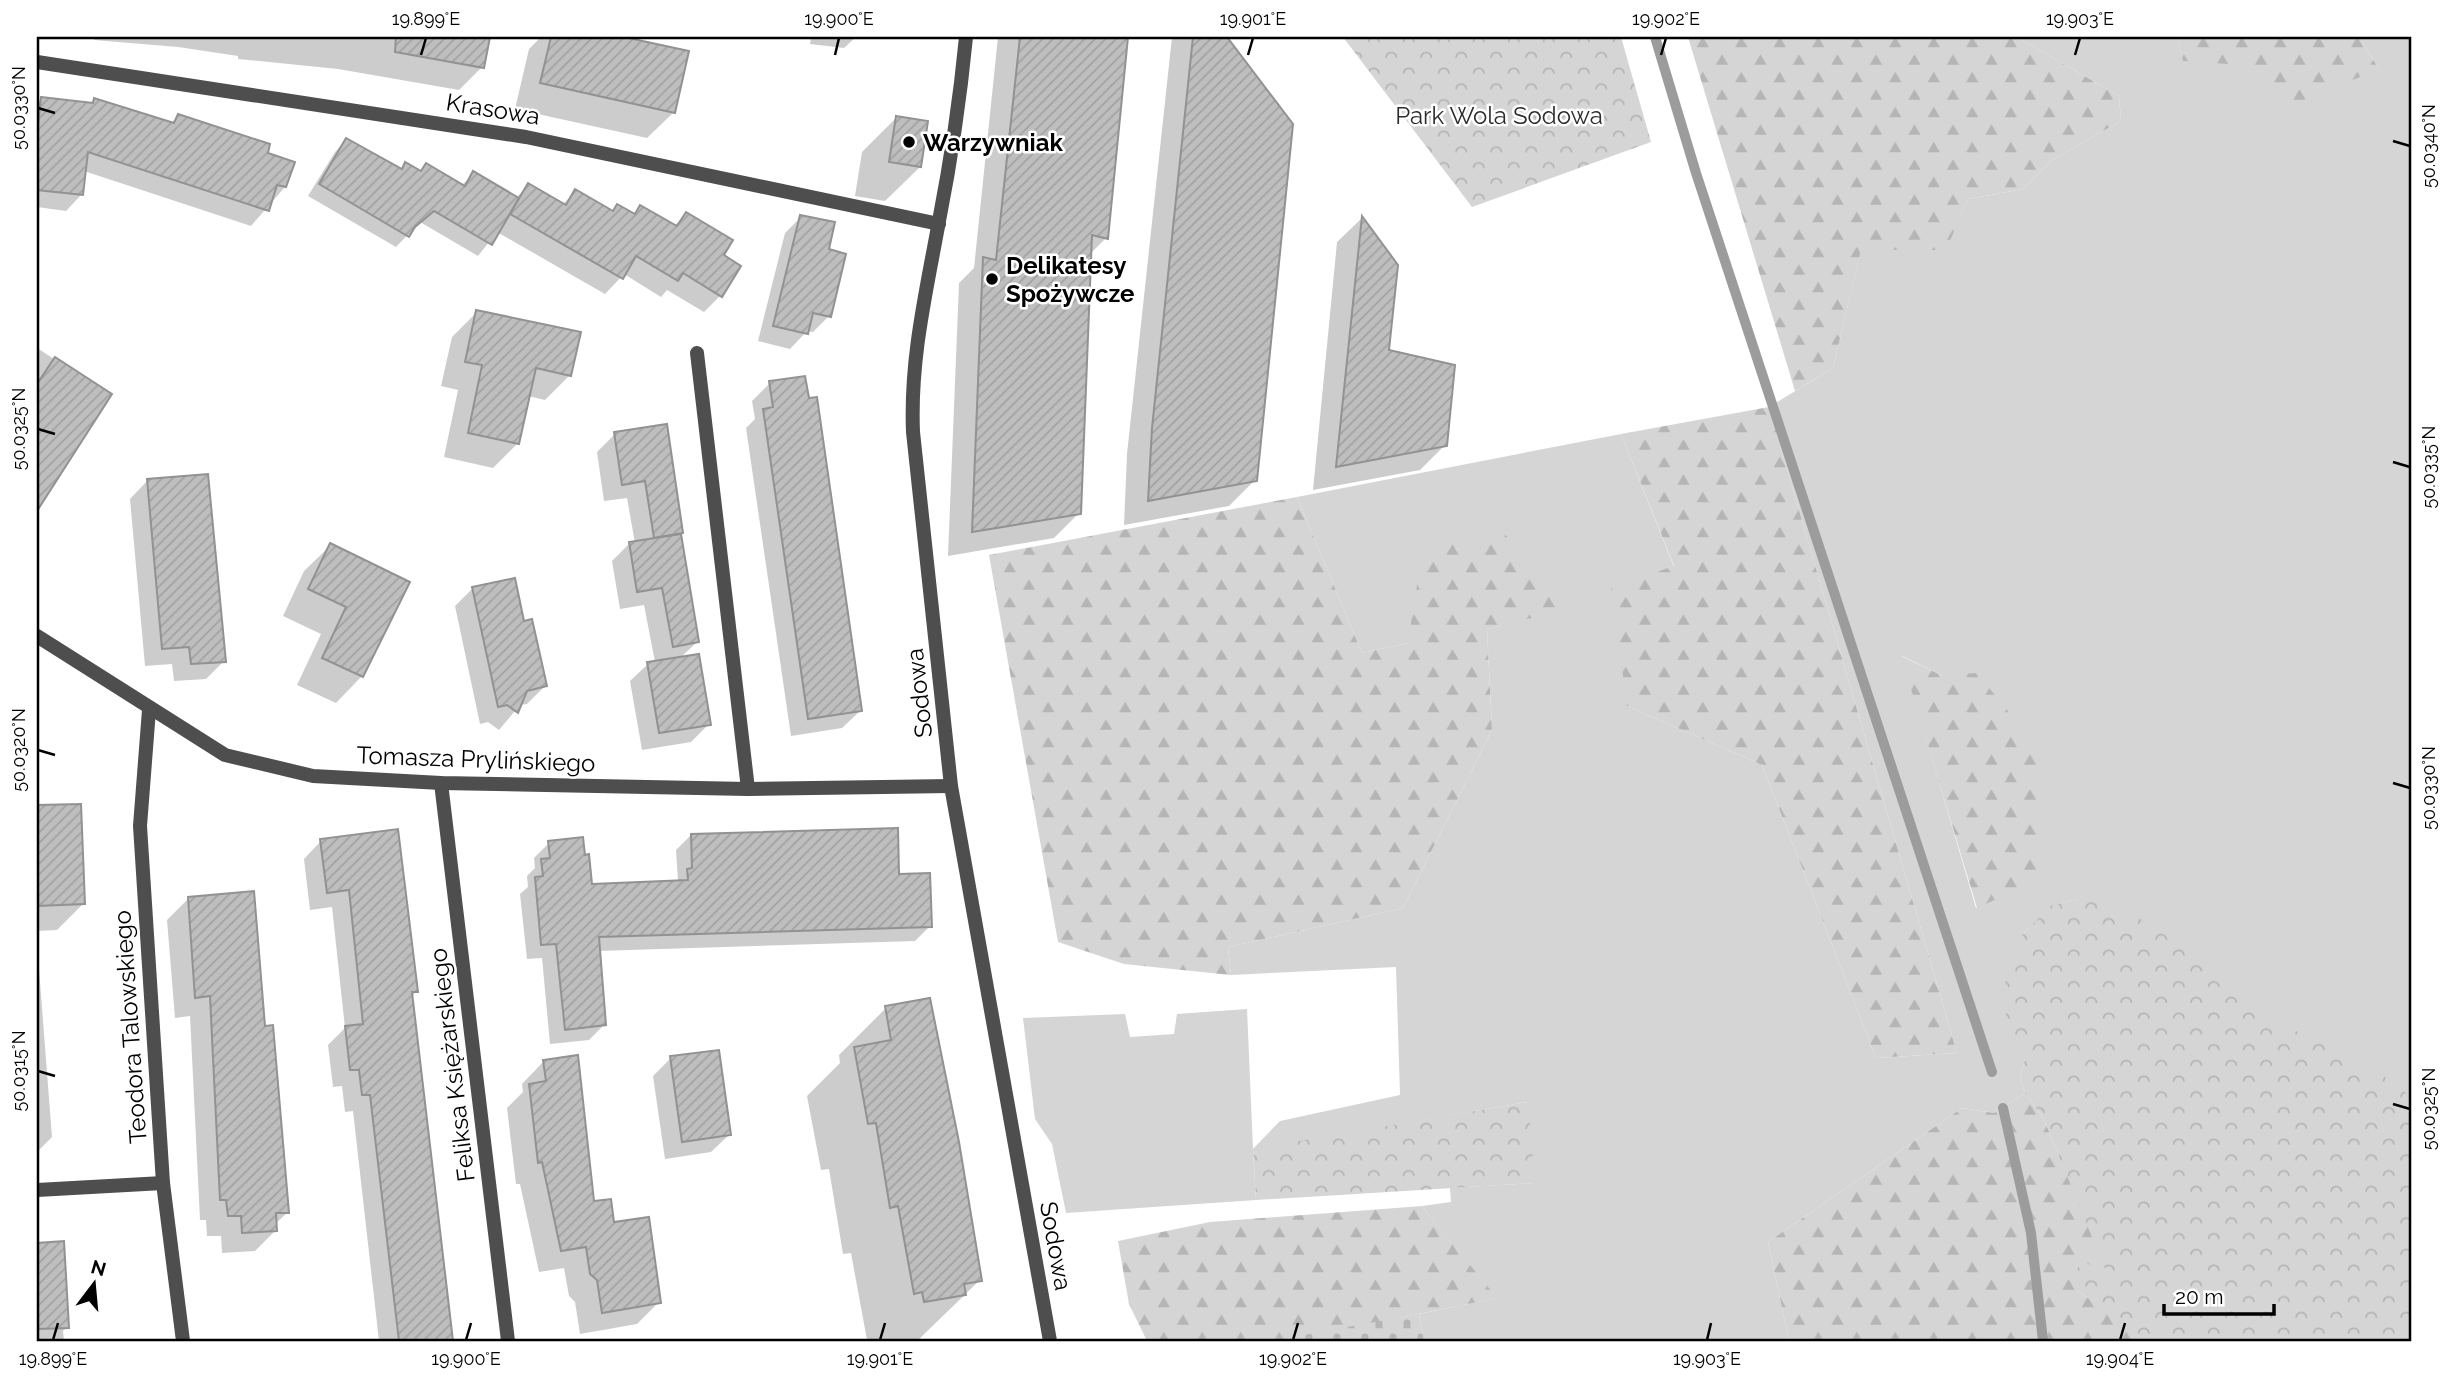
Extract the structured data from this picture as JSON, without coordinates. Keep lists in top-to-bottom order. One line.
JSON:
{"streets":{"street":["Krasowa","Sodowa","Tomasza Prylińskiego","Teodora Talowskiego","Feliksa Księżarskiego"]},"crossings":[["Krasowa","Sodowa"],["Sodowa","Tomasza Prylińskiego"],["Tomasza Prylińskiego","Teodora Talowskiego"],["Tomasza Prylińskiego","Feliksa Księżarskiego"]],"parks":["Park Wola Sodowa"],"places":["Warzywniak","Delikatesy Spożywcze"],"scale_bar":"20 m","north":"top","coordinates":["19.899°E","19.900°E","19.901°E","19.902°E","19.903°E","50.0330°N","50.0340°N","50.0325°N","50.0335°N","50.0320°N","50.0315°N","19.904°E"]}
